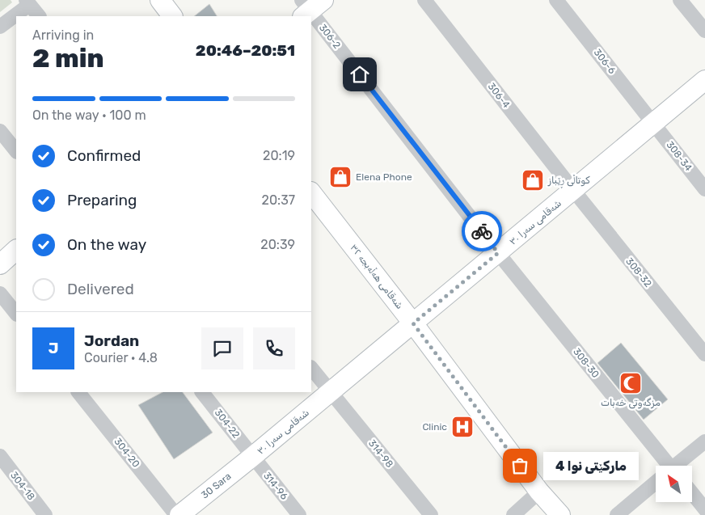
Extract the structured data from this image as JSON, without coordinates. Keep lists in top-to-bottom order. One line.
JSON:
{"streets":{"street":["306-2","306-6","306-4","308-34","شەقامی سەرا ٣٠","308-32","شەقامی هەڵەبجە ٣٢","308-30","304-22","304-20","314-98","304-18","30 Sara","314-96"]},"crossings":[["306-2","شەقامی سەرا ٣٠"],["306-2","308-30"],["306-6","308-34"],["306-6","شەقامی سەرا ٣٠"],["306-4","شەقامی سەرا ٣٠"],["306-4","308-32"],["308-34","شەقامی سەرا ٣٠"],["شەقامی سەرا ٣٠","308-32"],["شەقامی سەرا ٣٠","شەقامی هەڵەبجە ٣٢"],["شەقامی سەرا ٣٠","308-30"],["شەقامی سەرا ٣٠","304-22"],["شەقامی سەرا ٣٠","314-98"],["شەقامی سەرا ٣٠","30 Sara"],["شەقامی سەرا ٣٠","314-96"],["304-22","30 Sara"],["304-22","314-96"],["30 Sara","314-96"]],"places":{"shop":["Elena Phone","کوتاڵی ڕێباز"],"mosque":["مزگەوتی خەبات"],"hospital":["Clinic"],"other":["مارکێتی نوا 4"]},"north":"top left","page":{"heading":["2 min","Arriving in","20:46–20:51"],"panel":["Jordan","Courier · 4.8"],"bar":"On the way · 100 m","list":[["Confirmed","20:19"],["Preparing","20:37"],["On the way","20:39"],"Delivered"],"round":"J","bubble":"مارکێتی نوا 4"}}
